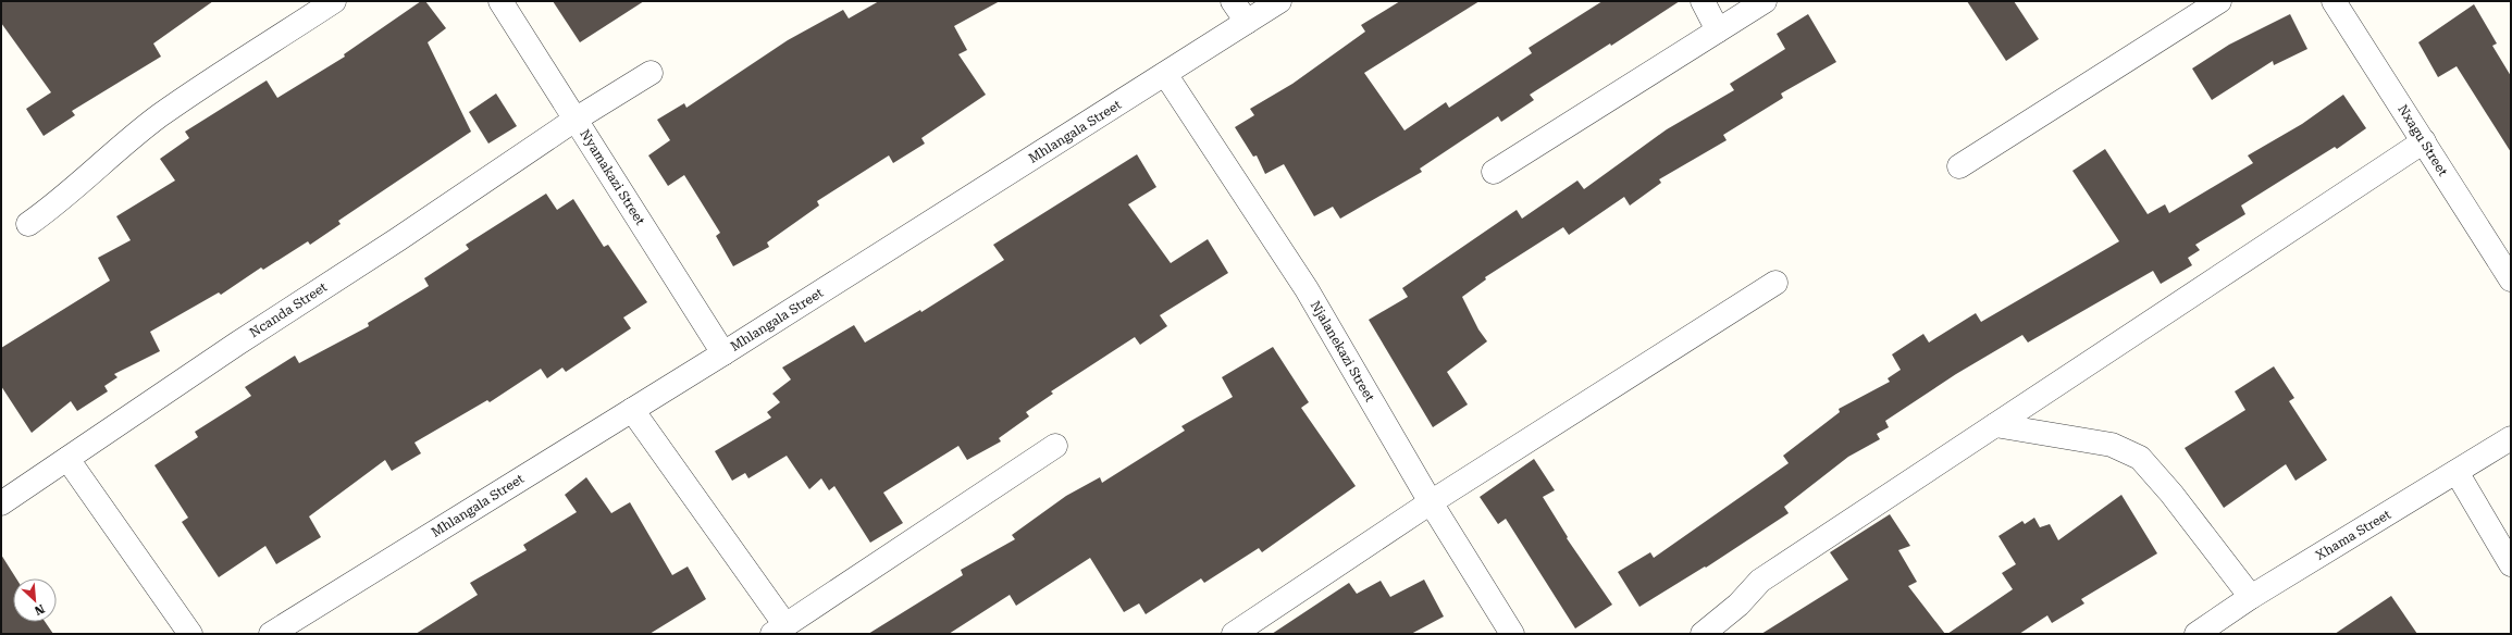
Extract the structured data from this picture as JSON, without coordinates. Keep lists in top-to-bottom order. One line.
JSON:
{"streets":{"street":["Mhlangala Street","Nxagu Street","Nyamakazi Street","Ncanda Street","Njalanekazi Street","Xhama Street"]},"crossings":[["Mhlangala Street","Nyamakazi Street"],["Mhlangala Street","Njalanekazi Street"],["Nyamakazi Street","Ncanda Street"]],"north":"bottom right"}
